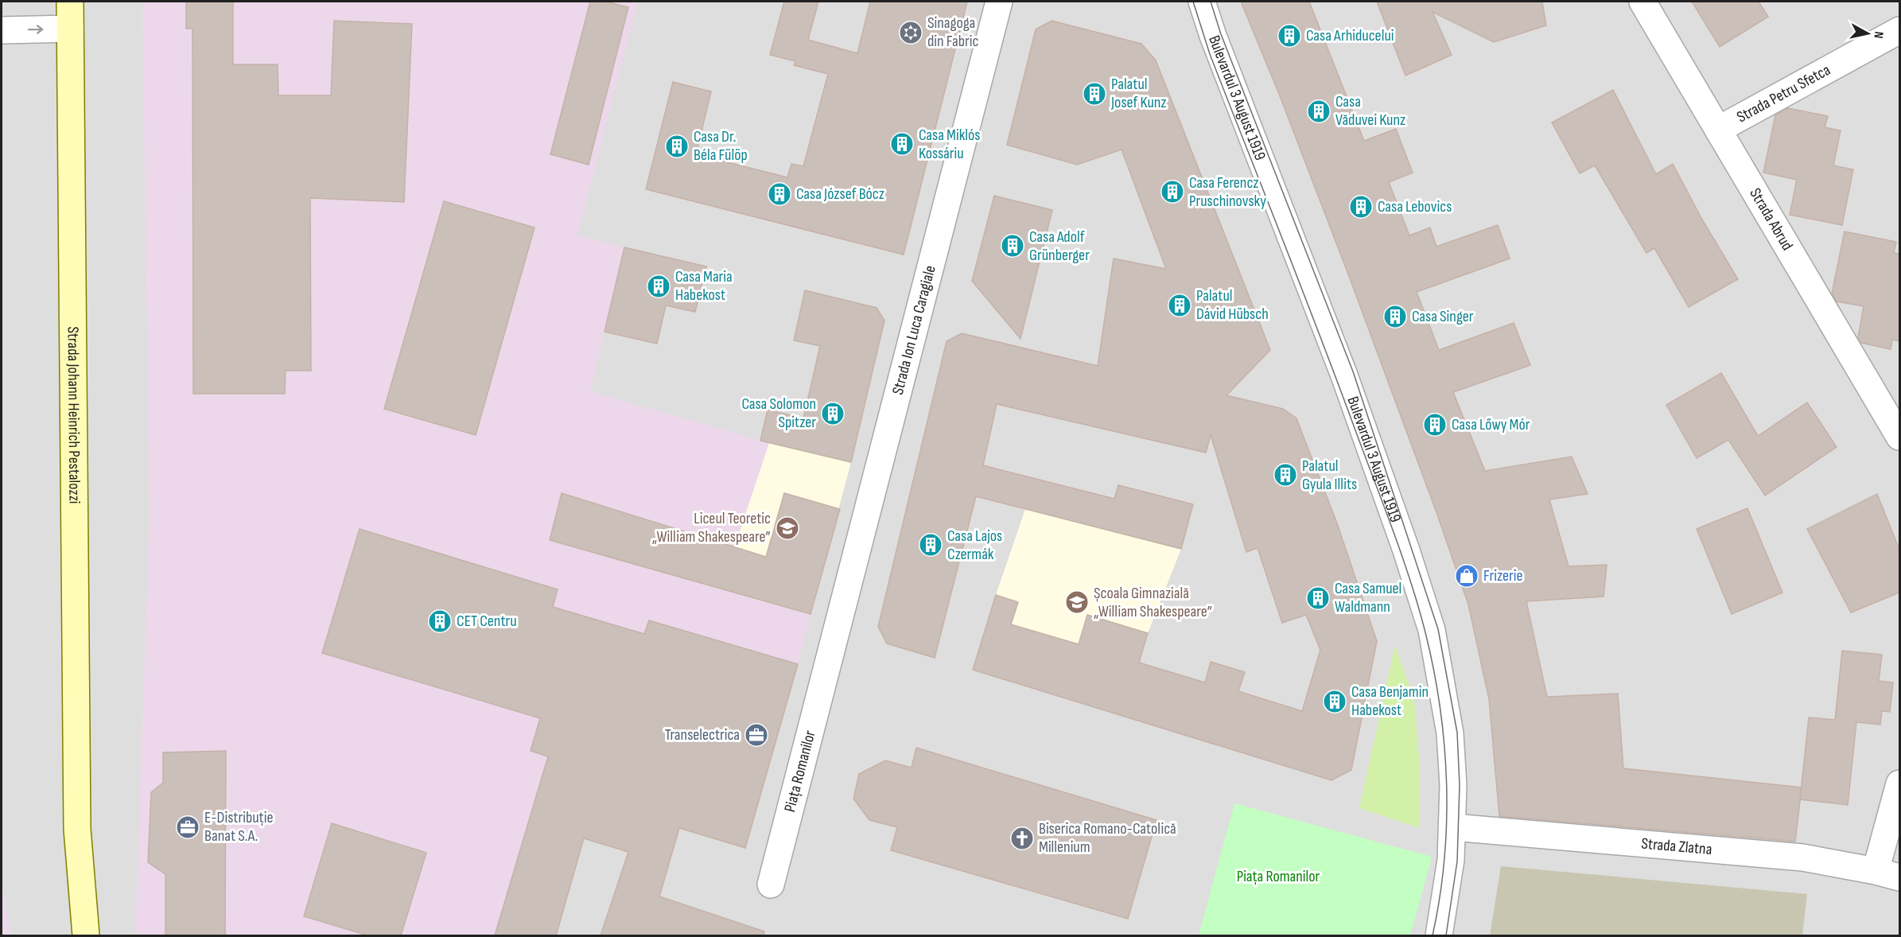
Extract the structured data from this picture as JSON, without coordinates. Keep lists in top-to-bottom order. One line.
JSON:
{"streets":{"main road":["Strada Johann Heinrich Pestalozzi"],"street":["Strada Petru Sfetca","Bulevardul 3 August 1919","Strada Abrud","Strada Ion Luca Caragiale","Piața Romanilor","Strada Zlatna"]},"crossings":[["Strada Petru Sfetca","Strada Abrud"],["Bulevardul 3 August 1919","Strada Zlatna"],["Strada Ion Luca Caragiale","Piața Romanilor"]],"parks":["Piața Romanilor"],"places":{"synagogue":["Sinagoga din Fabric"],"building":["Casa Arhiducelui","Palatul Josef Kunz","Casa Văduvei Kunz","Casa Miklós Kossáriu","Casa Dr. Béla Fülöp","Casa Ferencz Pruschinovsky","Casa József Bócz","Casa Lebovics","Casa Adolf Grünberger","Casa Maria Habekost","Palatul Dávid Hübsch","Casa Singer","Casa Solomon Spitzer","Casa Lőwy Mór","Palatul Gyula Illits","Casa Lajos Czermák","Casa Samuel Waldmann","CET Centru","Casa Benjamin Habekost"],"school or university":["Liceul Teoretic „William Shakespeare”","Școala Gimnazială „William Shakespeare”"],"shop":["Frizerie"],"office":["Transelectrica","E-Distribuție Banat S.A."],"church":["Biserica Romano-Catolică Millenium"]},"north":"right"}
